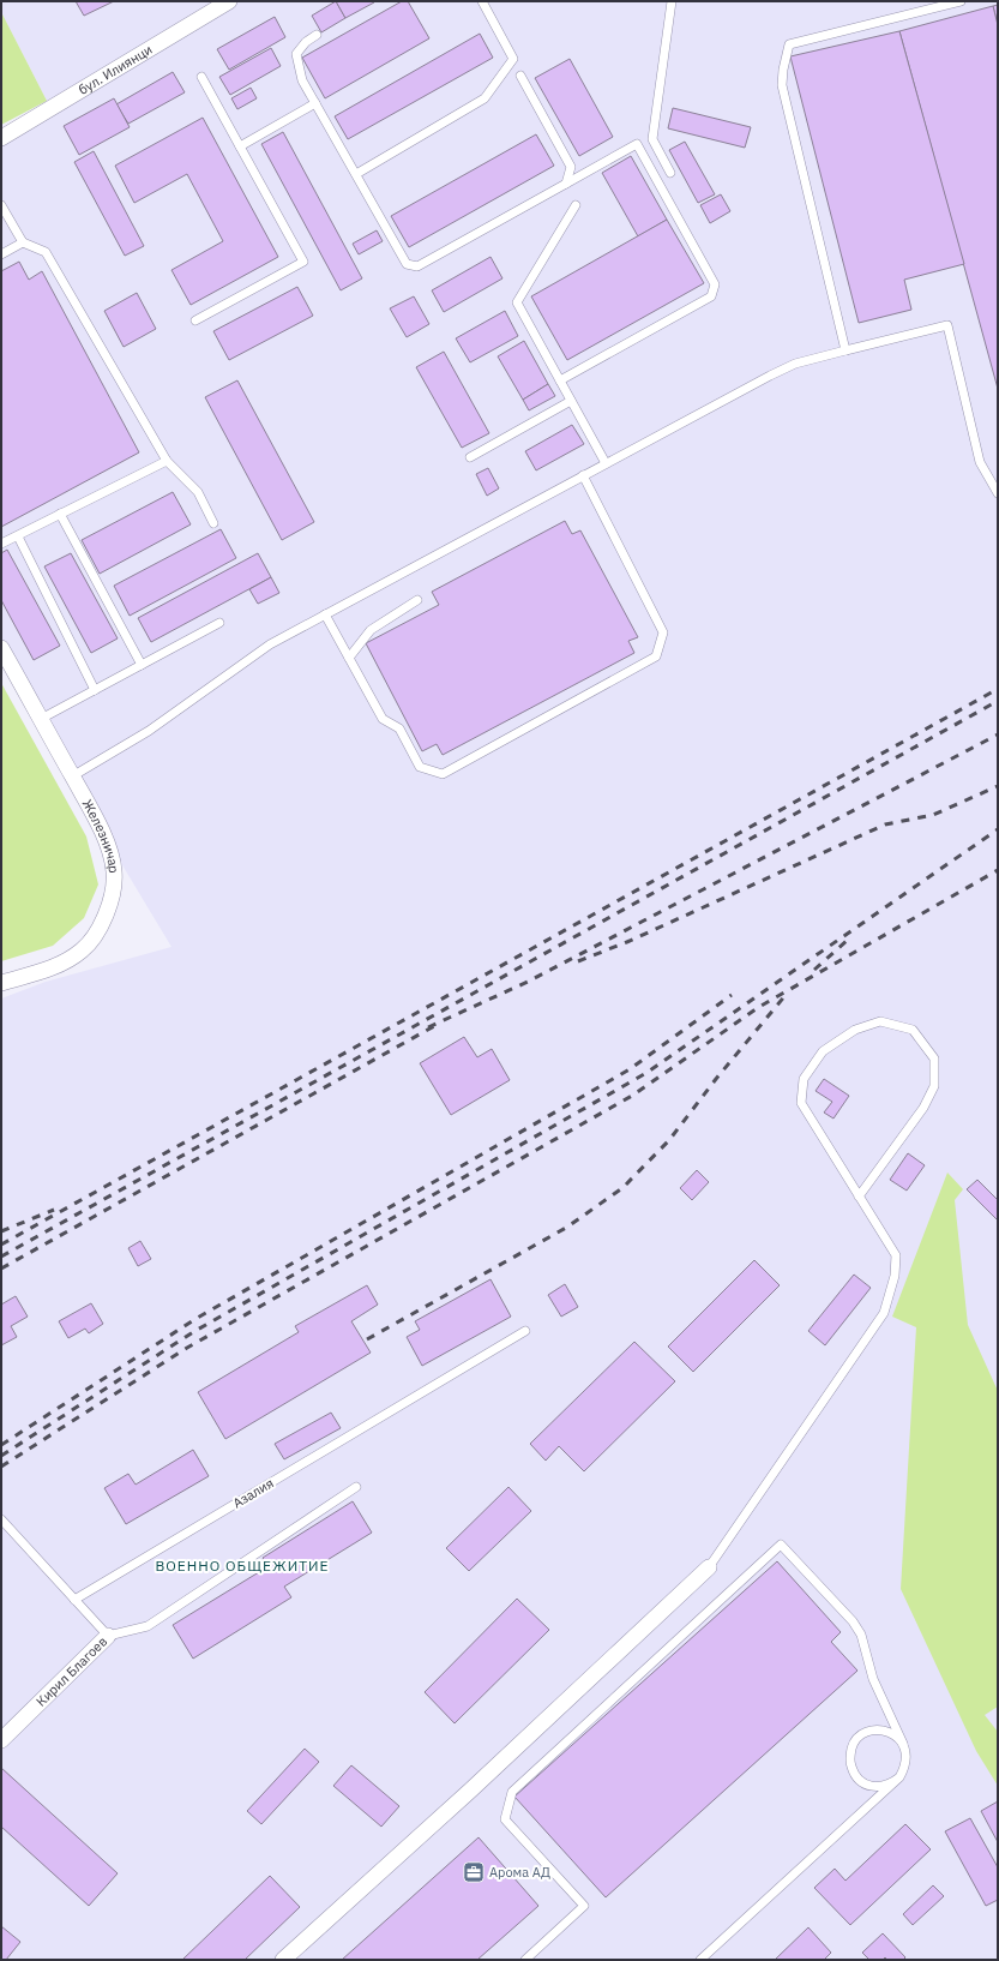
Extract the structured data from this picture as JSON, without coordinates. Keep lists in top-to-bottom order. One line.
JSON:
{"streets":{"street":["бул. Илиянци","Железничар","Кирил Благоев"],"lane":["Азалия"]},"crossings":[["Азалия","Кирил Благоев"]],"districts":["ВОЕННО ОБЩЕЖИТИЕ"],"places":{"office":["Арома АД"]}}
